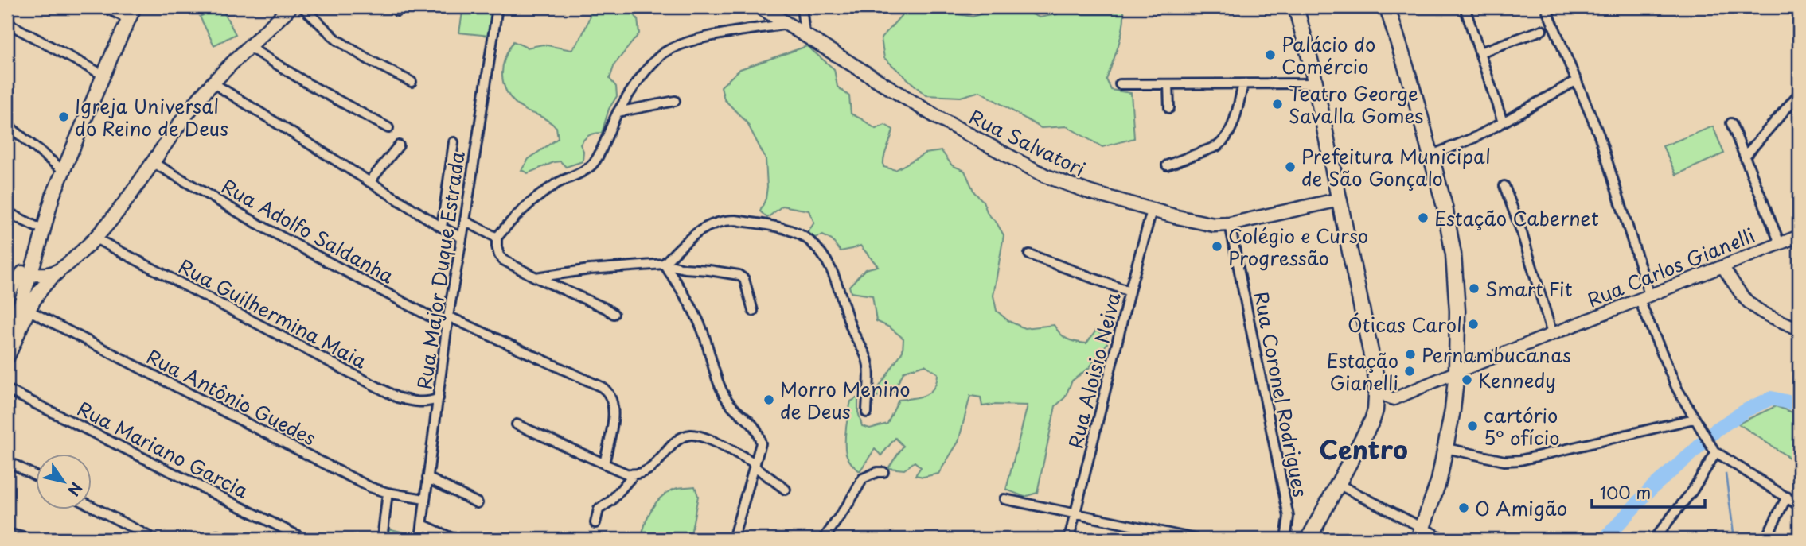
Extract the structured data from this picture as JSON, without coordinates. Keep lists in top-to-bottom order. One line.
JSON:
{"streets":{"main road":["Rua Salvatori"],"street":["Rua Adolfo Saldanha","Rua Carlos Gianelli","Rua Major Duque Estrada","Rua Guilhermina Maia","Rua Aloisio Neiva","Rua Coronel Rodrigues","Rua Antônio Guedes","Rua Mariano Garcia"]},"crossings":[["Rua Salvatori","Rua Aloisio Neiva"],["Rua Salvatori","Rua Coronel Rodrigues"],["Rua Adolfo Saldanha","Rua Major Duque Estrada"],["Rua Major Duque Estrada","Rua Guilhermina Maia"],["Rua Major Duque Estrada","Rua Antônio Guedes"]],"districts":["Centro"],"places":["Palácio do Comércio","Teatro George Savalla Gomes","Igreja Universal do Reino de Deus","Prefeitura Municipal de São Gonçalo","Estação Cabernet","Colégio e Curso Progressão","Smart Fit","Óticas Carol","Pernambucanas","Estação Gianelli","Kennedy","Morro Menino de Deus","cartório 5° ofício","O Amigão"],"scale_bar":"100 m","north":"bottom right"}
